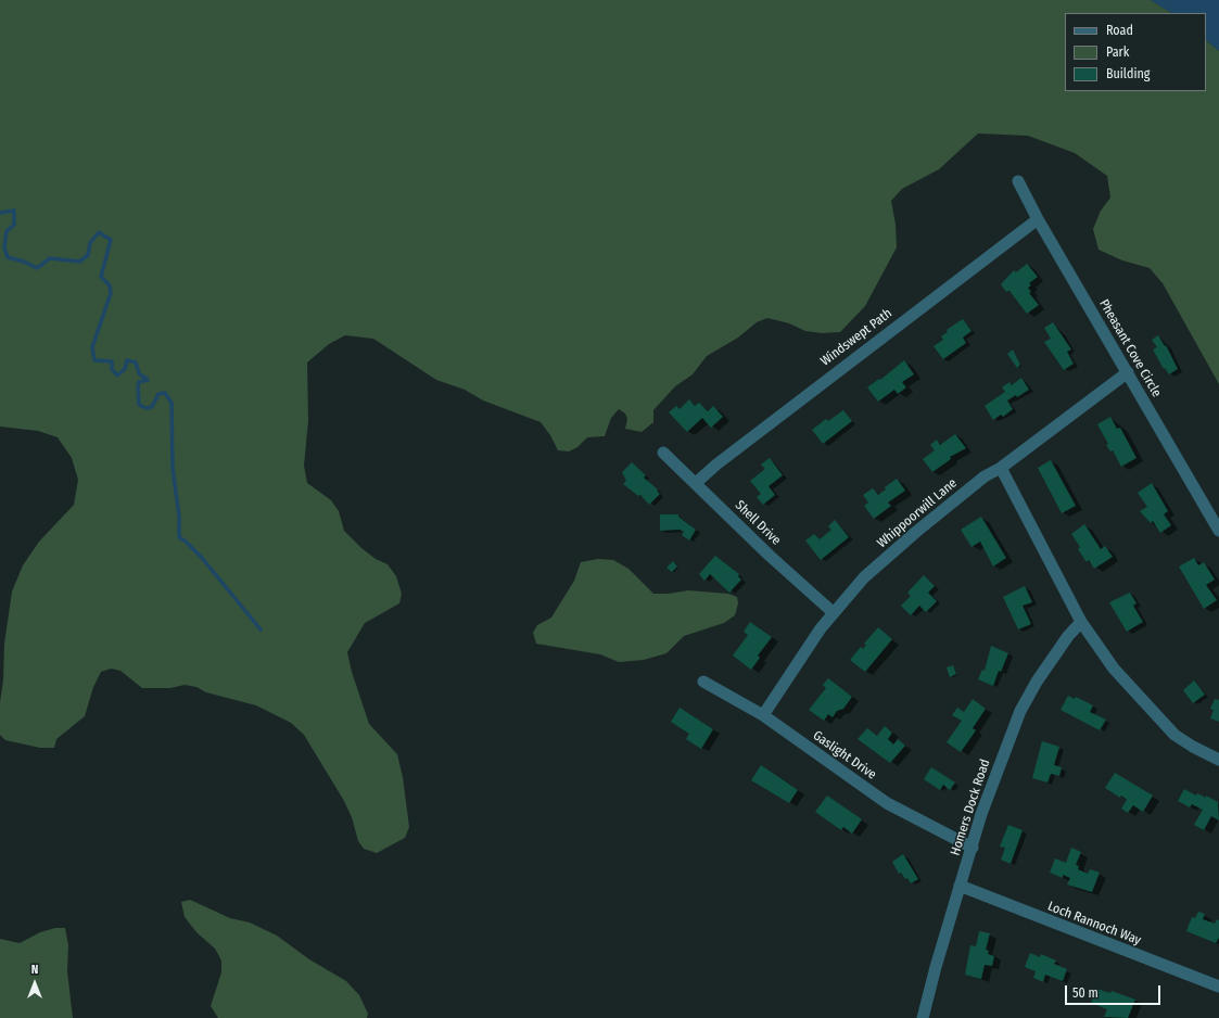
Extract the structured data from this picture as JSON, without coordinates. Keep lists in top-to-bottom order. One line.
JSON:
{"streets":{"street":["Windswept Path","Pheasant Cove Circle","Whippoorwill Lane","Shell Drive","Gaslight Drive","Homers Dock Road","Loch Rannoch Way"]},"crossings":[["Windswept Path","Pheasant Cove Circle"],["Windswept Path","Shell Drive"],["Pheasant Cove Circle","Whippoorwill Lane"],["Whippoorwill Lane","Shell Drive"],["Whippoorwill Lane","Gaslight Drive"],["Gaslight Drive","Homers Dock Road"],["Homers Dock Road","Loch Rannoch Way"]],"legend":["Road","Park","Building"],"scale_bar":"50 m","north":"top"}
